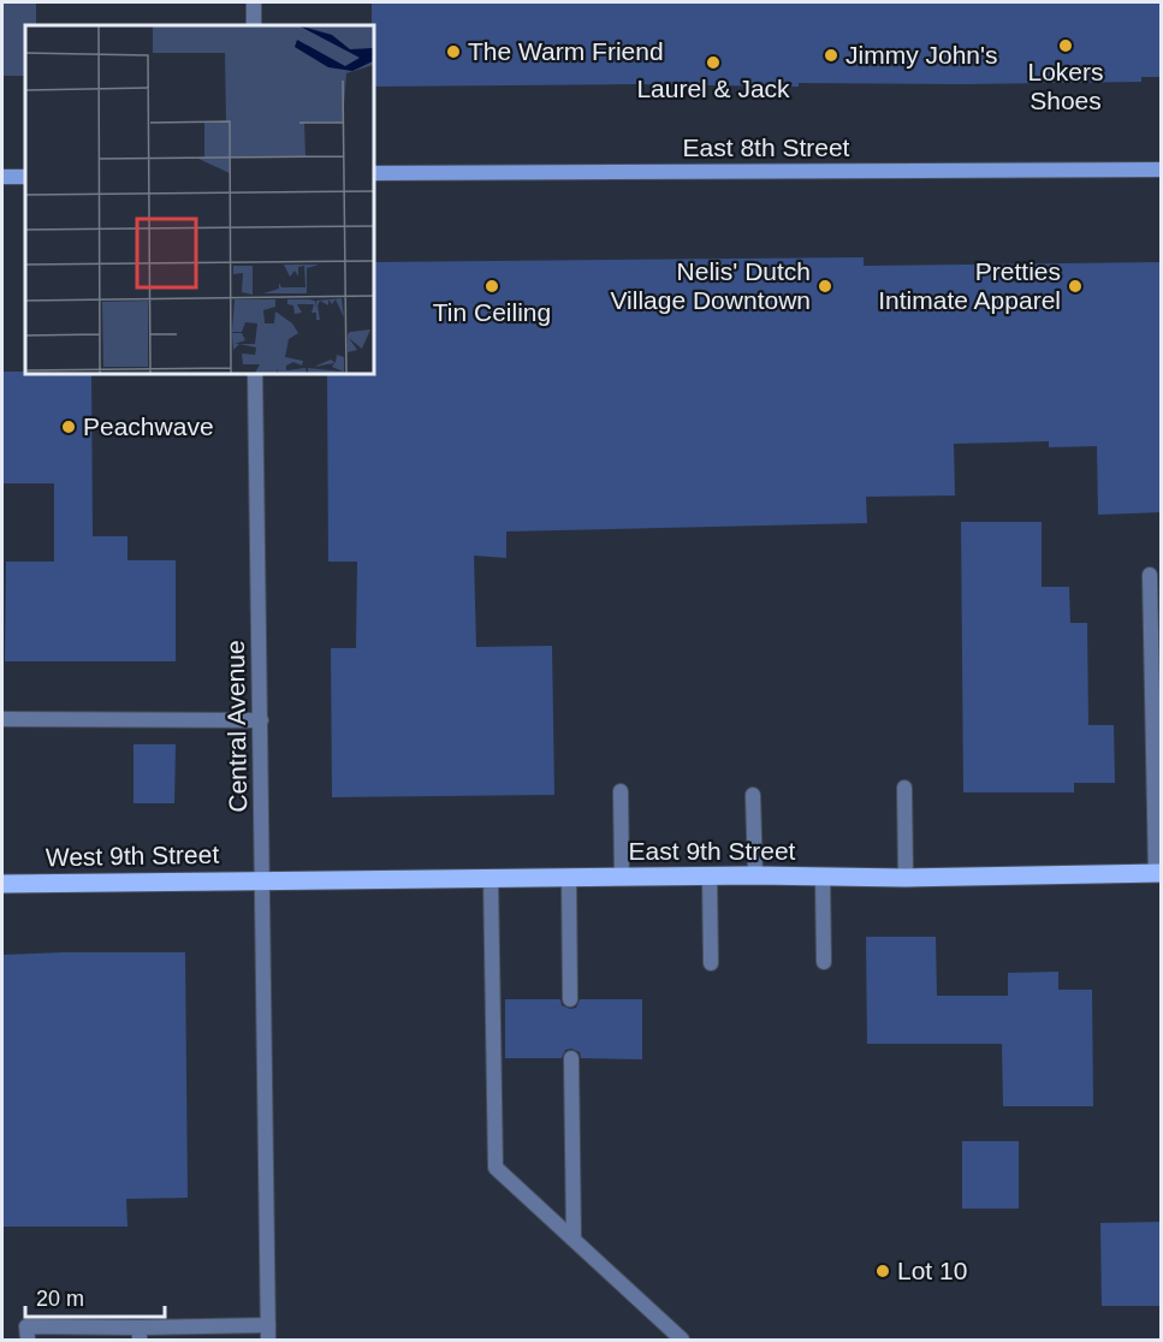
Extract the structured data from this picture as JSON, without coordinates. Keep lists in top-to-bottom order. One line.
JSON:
{"streets":{"main road":["East 8th Street","East 9th Street","West 9th Street"],"street":["Central Avenue"]},"crossings":[["Central Avenue","East 9th Street"],["Central Avenue","West 9th Street"],["East 9th Street","West 9th Street"]],"places":["Lokers Shoes","The Warm Friend","Jimmy John's","Laurel & Jack","Tin Ceiling","Nelis' Dutch Village Downtown","Pretties Intimate Apparel","Peachwave","Lot 10"],"scale_bar":"20 m"}
